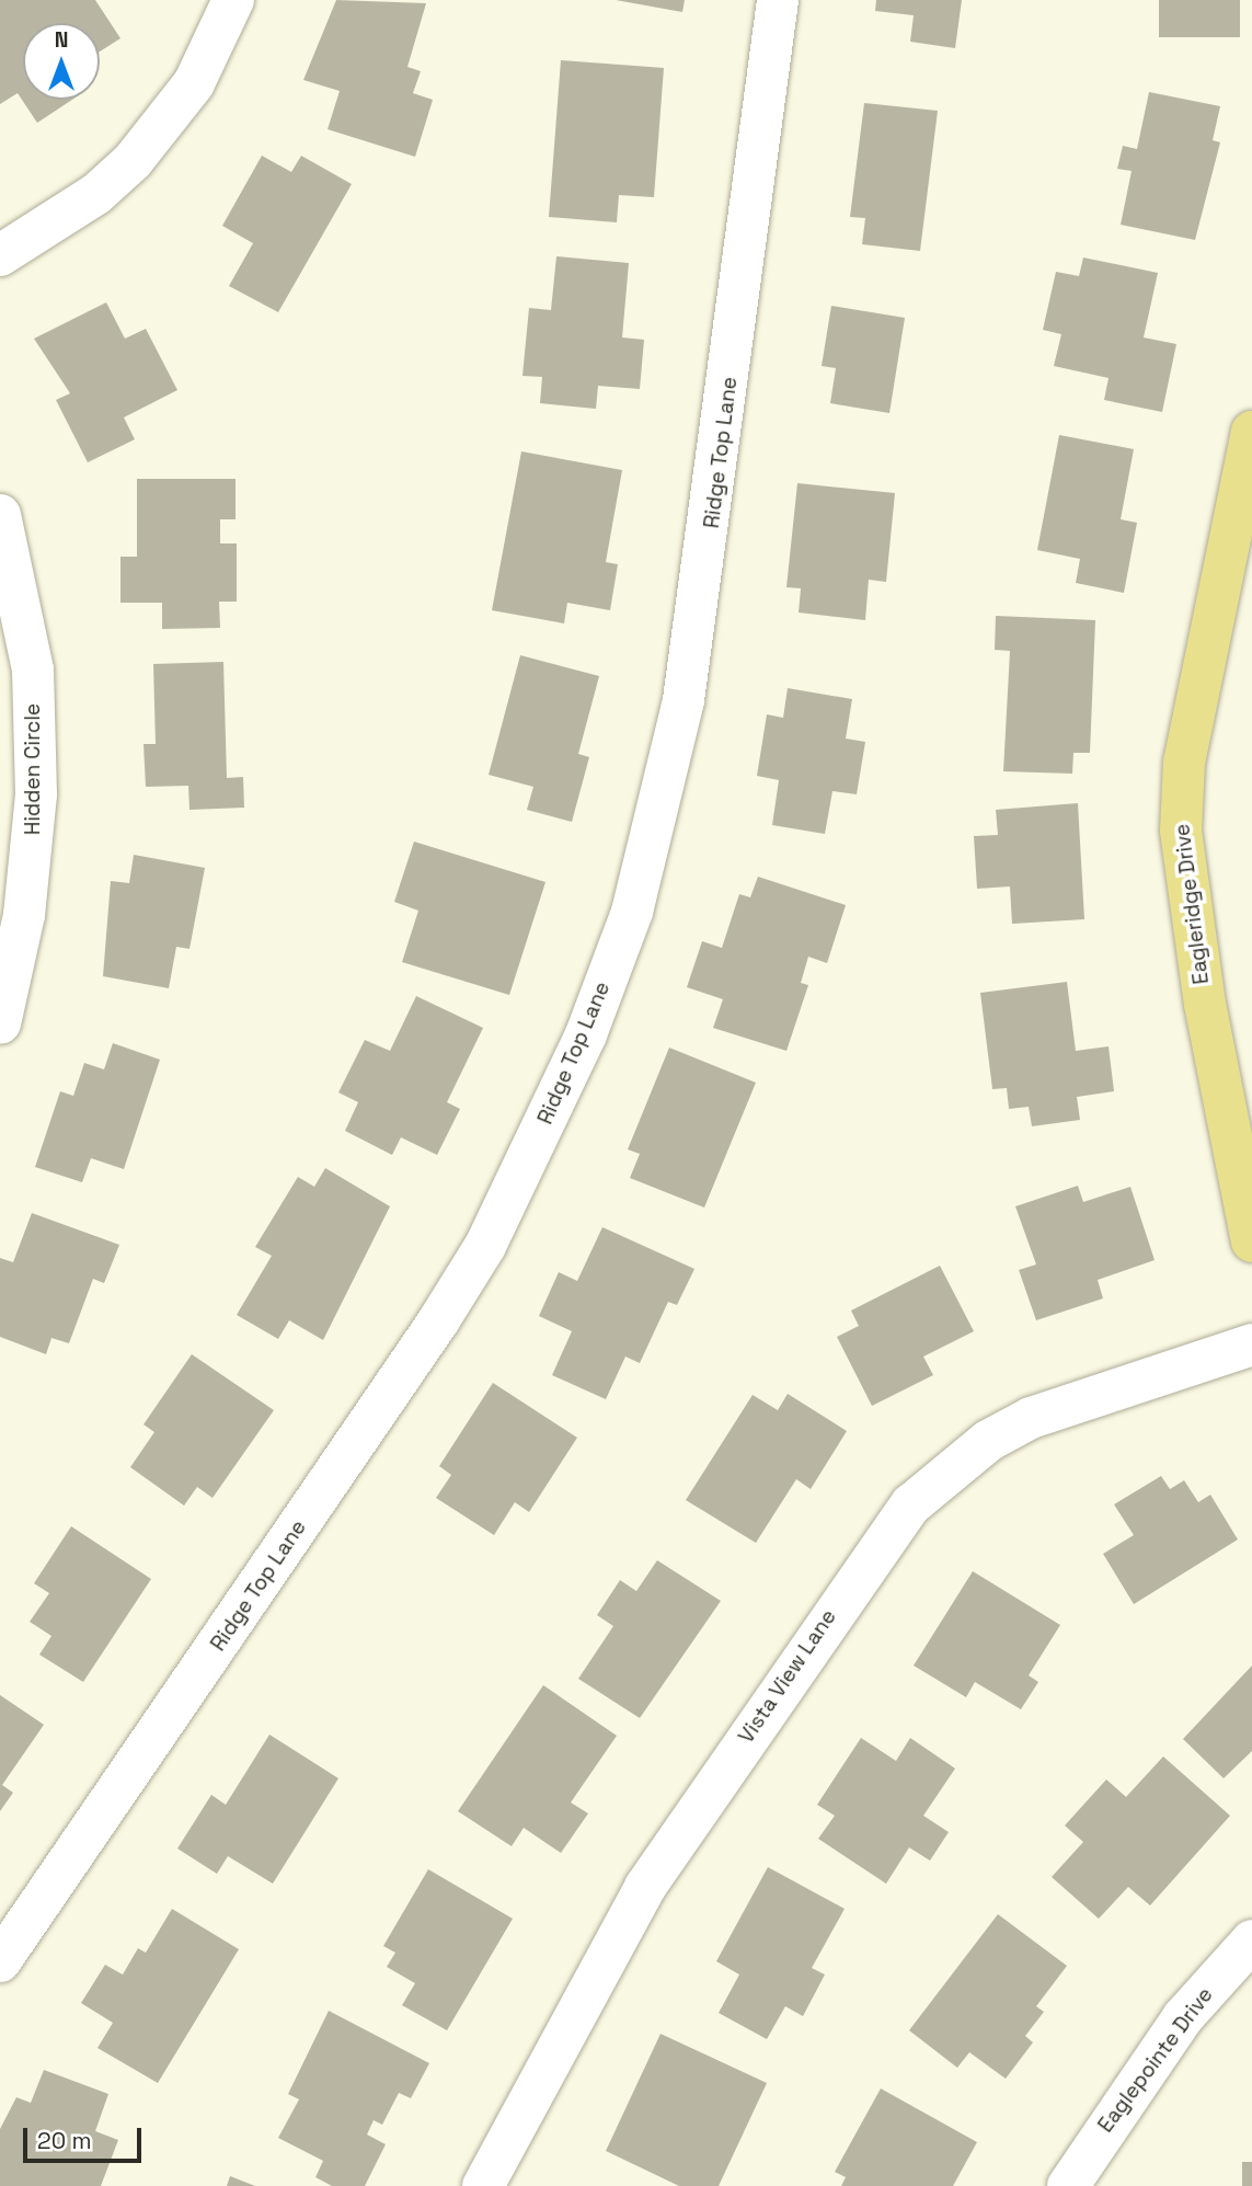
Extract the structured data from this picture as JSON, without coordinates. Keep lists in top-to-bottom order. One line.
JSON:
{"streets":{"main road":["Eagleridge Drive"],"street":["Ridge Top Lane","Hidden Circle","Vista View Lane","Eaglepointe Drive"]},"scale_bar":"20 m","north":"top"}
